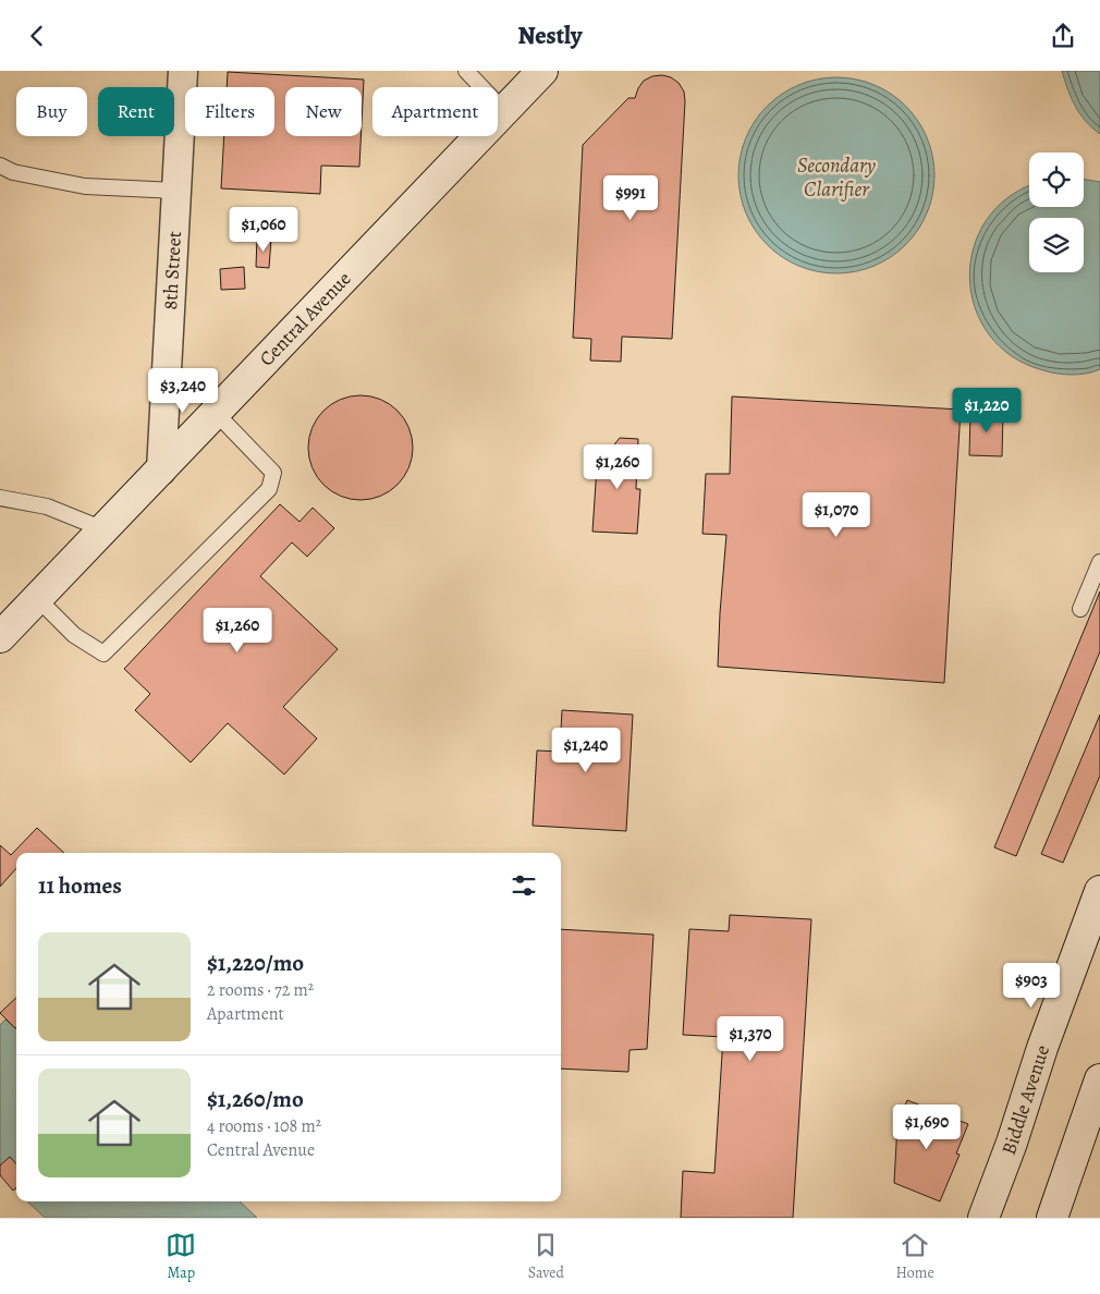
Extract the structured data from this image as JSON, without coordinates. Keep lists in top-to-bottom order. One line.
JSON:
{"streets":{"street":["8th Street","Central Avenue","Biddle Avenue"]},"crossings":[["8th Street","Central Avenue"]],"water":["Secondary Clarifier"],"page":{"header":"Nestly","chip":["Buy","Rent","Filters","New","Apartment"],"price":["$991","$1,060","$3,240","$1,220","$1,260","$1,070","$1,260","$1,240","$903","$1,370","$1,690"],"heading":"11 homes","list":[{"name":"$1,220/mo","note":"2 rooms · 72 m² · Apartment"},{"name":"$1,260/mo","note":"4 rooms · 108 m² · Central Avenue"}],"tabs":["Map","Saved","Home"]}}
